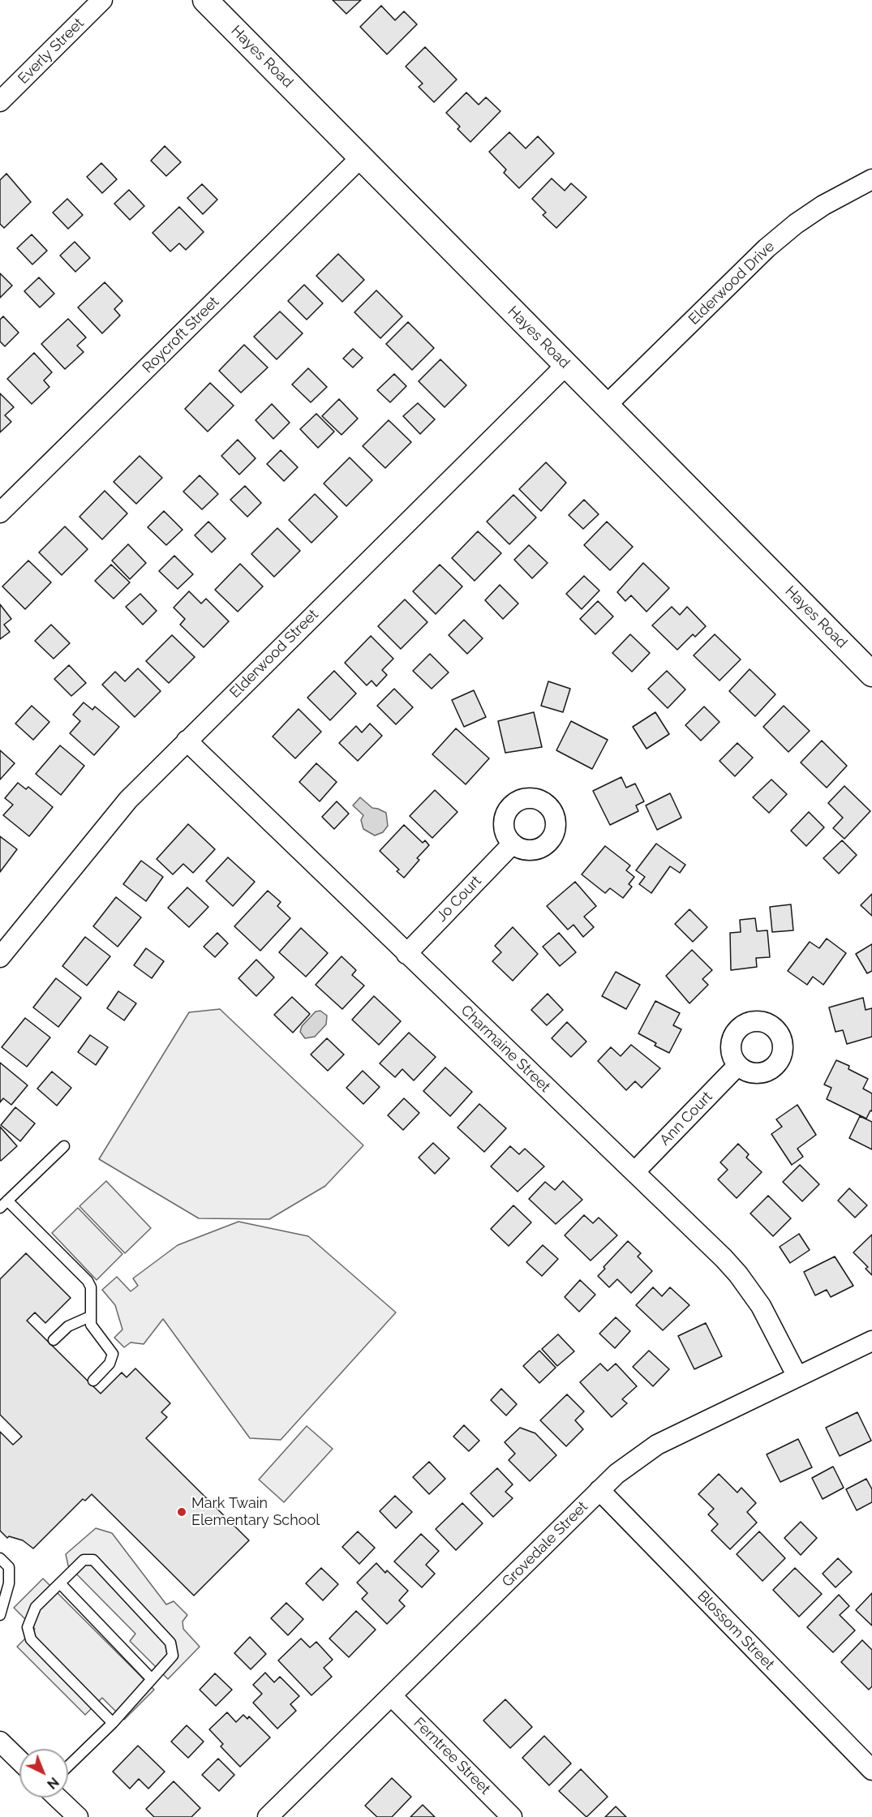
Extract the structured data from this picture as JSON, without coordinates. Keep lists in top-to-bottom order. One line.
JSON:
{"streets":{"street":["Everly Street","Hayes Road","Elderwood Drive","Roycroft Street","Elderwood Street","Jo Court","Charmaine Street","Ann Court","Grovedale Street","Blossom Street","Ferntree Street"]},"crossings":[["Hayes Road","Elderwood Drive"],["Hayes Road","Roycroft Street"],["Hayes Road","Elderwood Street"],["Elderwood Street","Charmaine Street"],["Jo Court","Charmaine Street"],["Charmaine Street","Ann Court"],["Charmaine Street","Grovedale Street"],["Grovedale Street","Blossom Street"],["Grovedale Street","Ferntree Street"]],"places":["Mark Twain Elementary School"],"north":"bottom right"}
